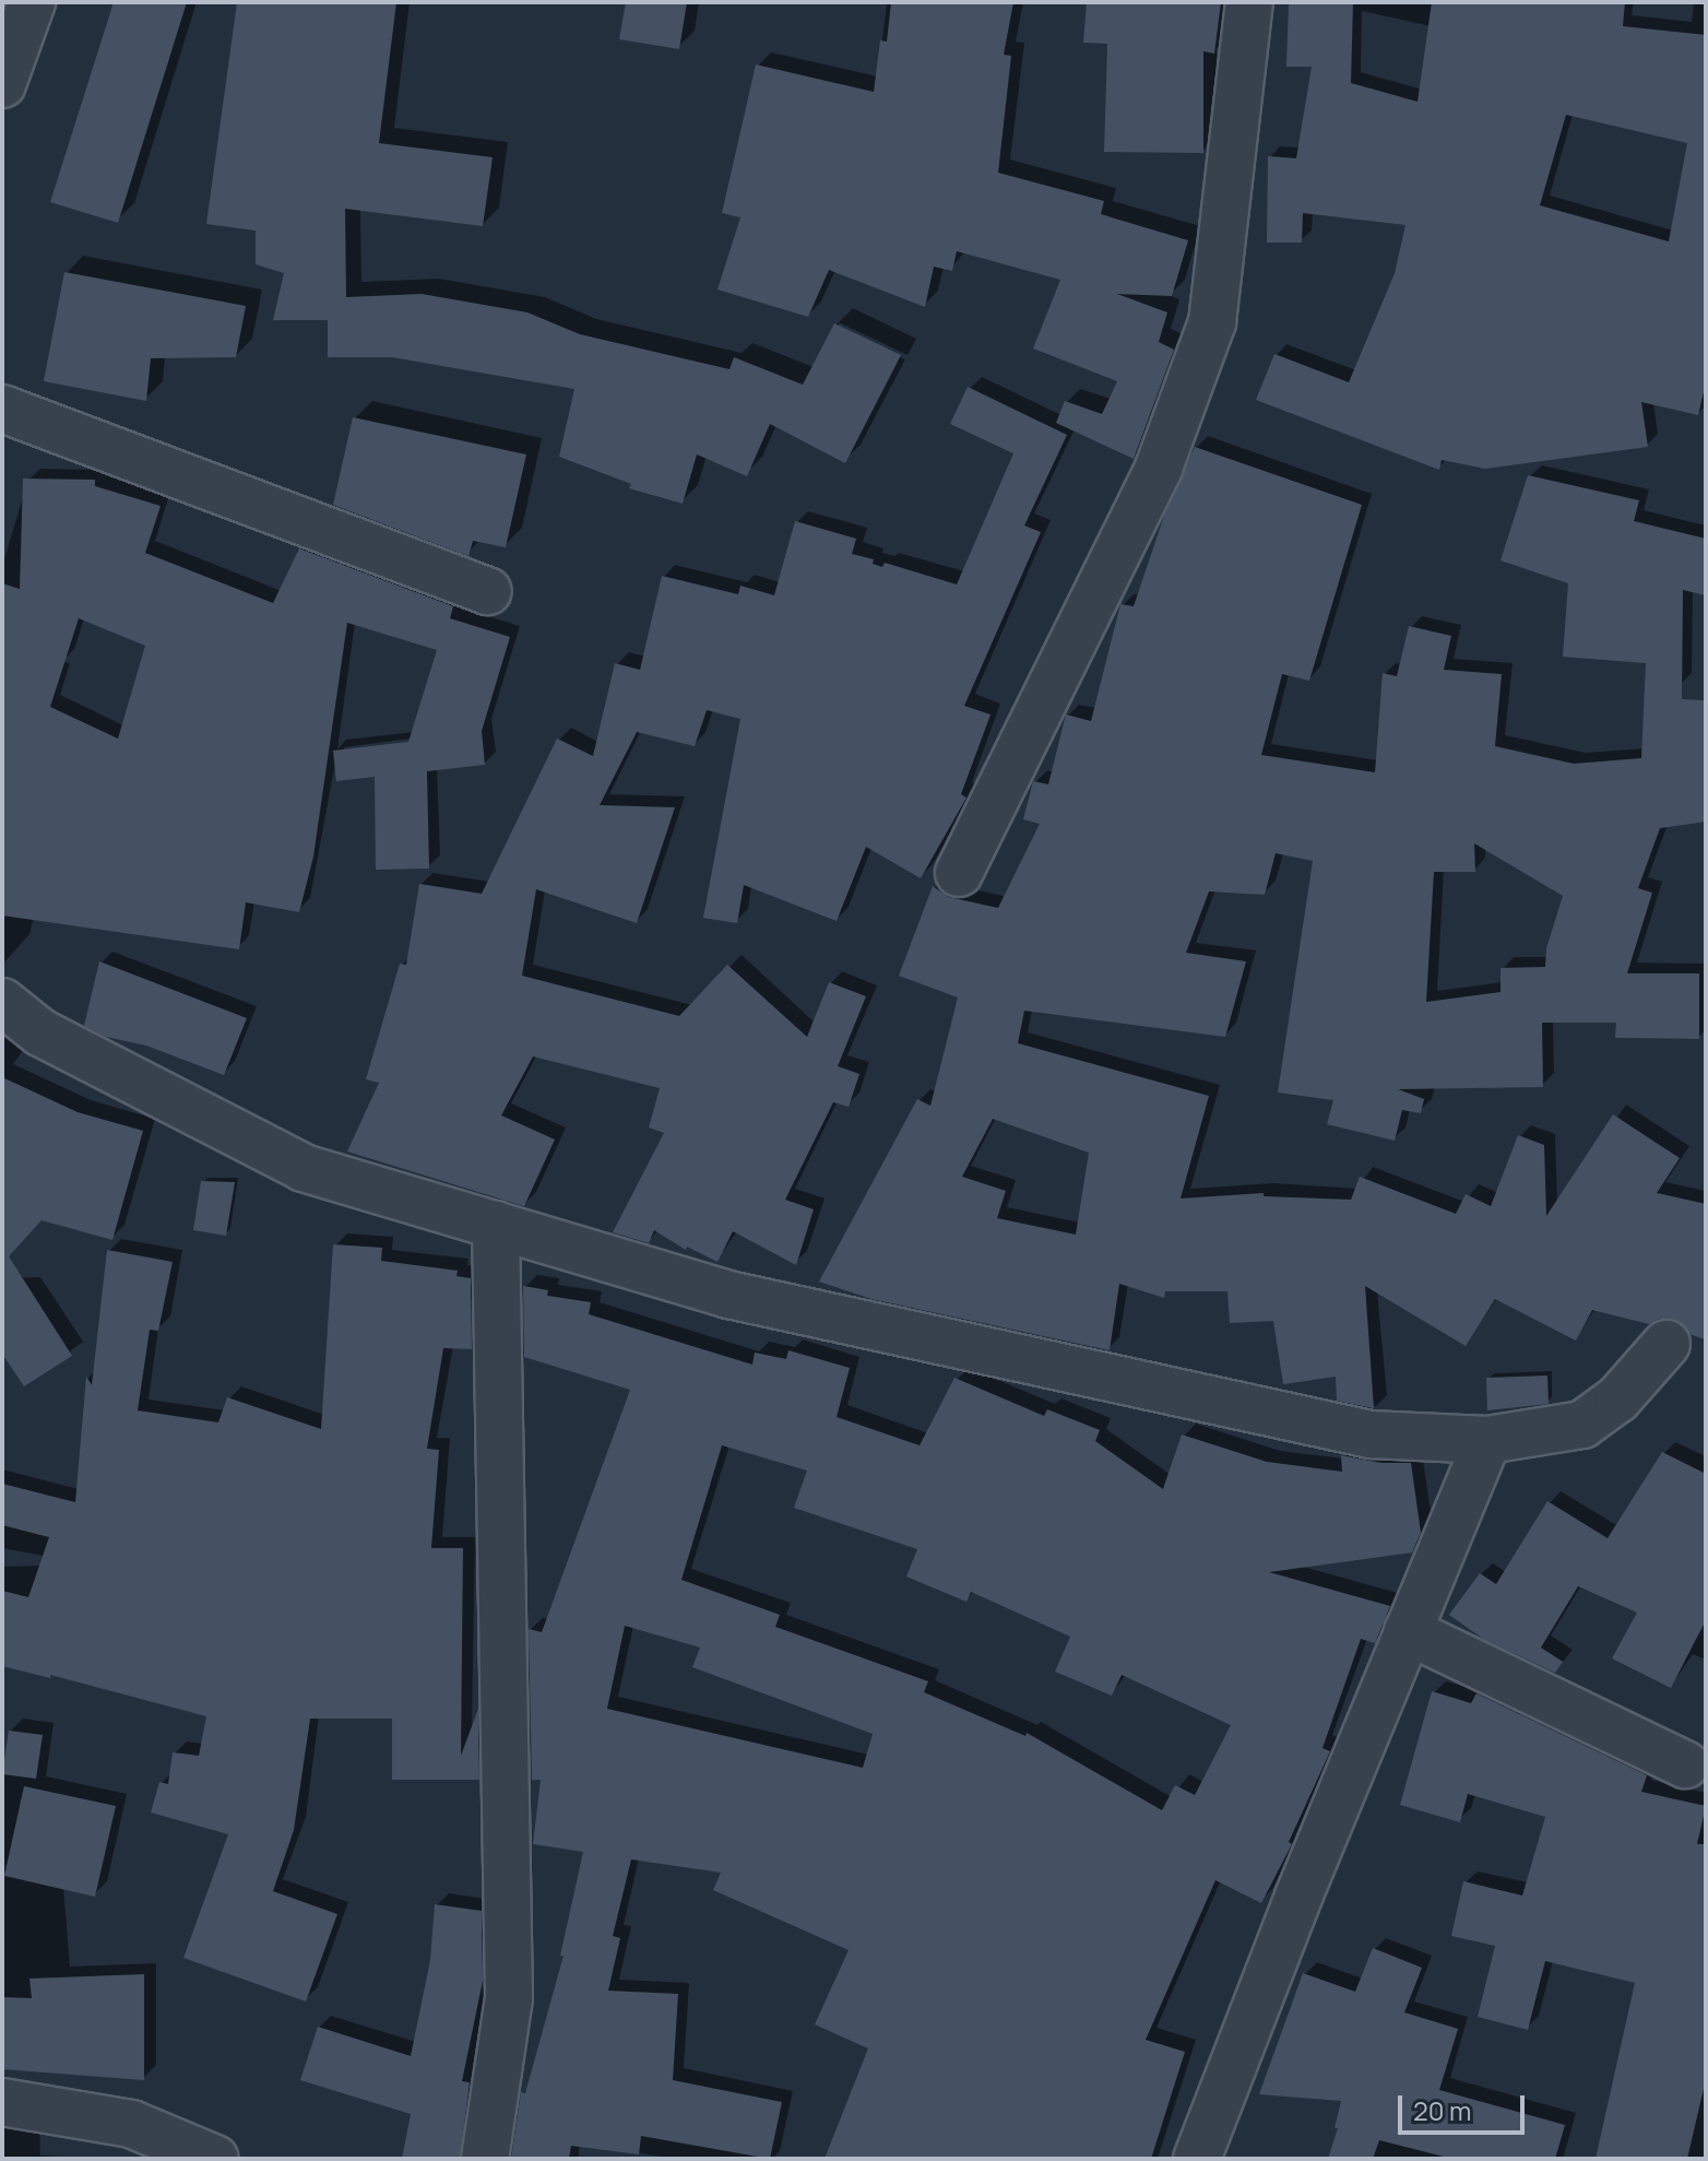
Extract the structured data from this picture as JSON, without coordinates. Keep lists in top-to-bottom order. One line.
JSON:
{"scale_bar":"20 m"}
